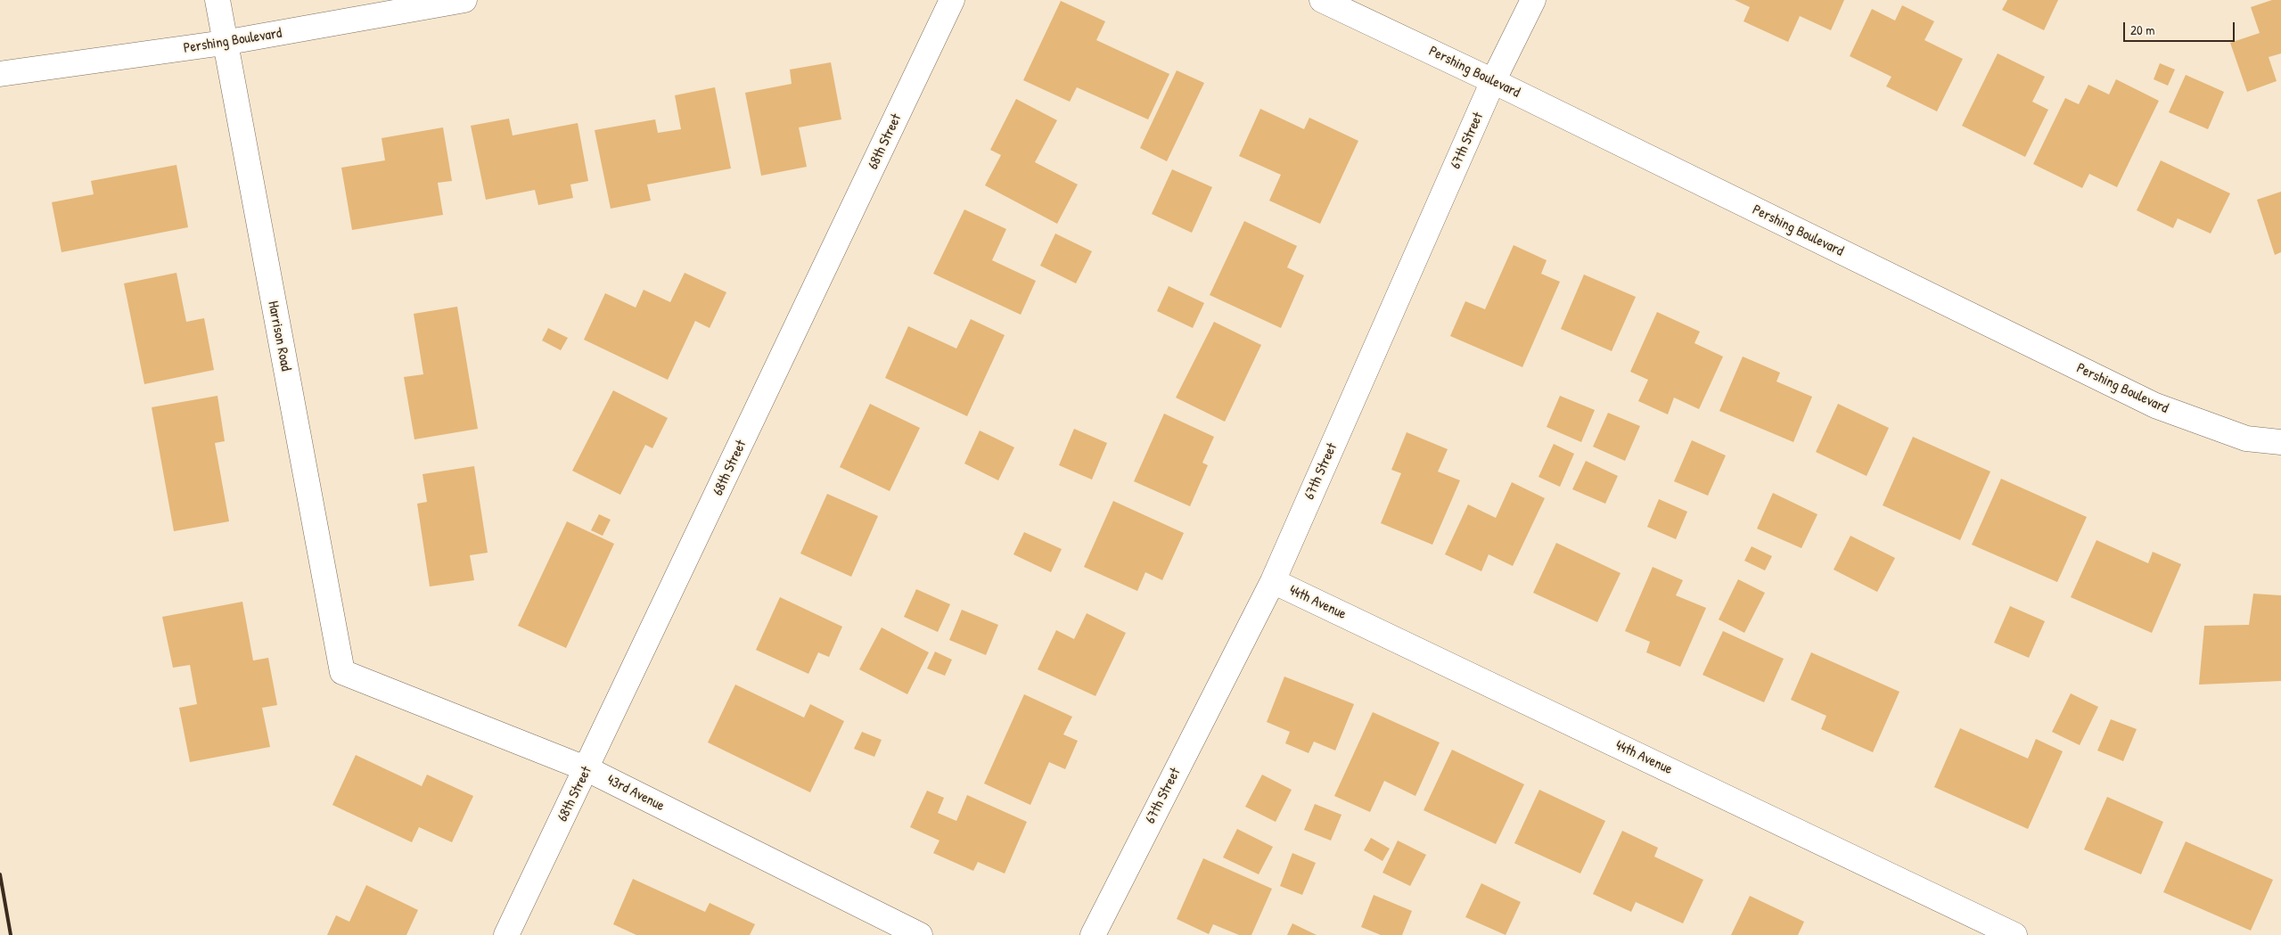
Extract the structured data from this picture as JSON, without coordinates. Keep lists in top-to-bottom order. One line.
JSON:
{"streets":{"street":["Pershing Boulevard","67th Street","68th Street","Harrison Road","44th Avenue","43rd Avenue"]},"crossings":[["Pershing Boulevard","67th Street"],["Pershing Boulevard","Harrison Road"],["67th Street","44th Avenue"],["68th Street","43rd Avenue"],["Harrison Road","43rd Avenue"]],"scale_bar":"20 m"}
